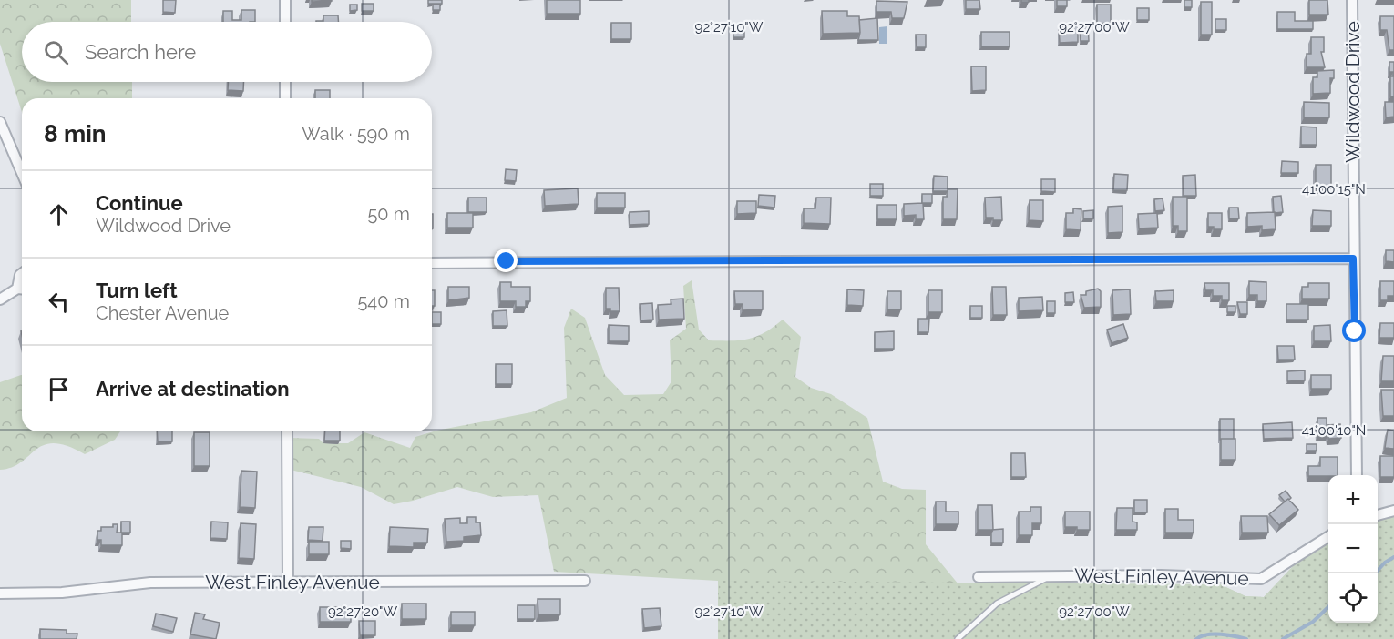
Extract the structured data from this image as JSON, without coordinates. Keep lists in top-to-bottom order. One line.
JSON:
{"streets":{"street":["Wildwood Drive","West Finley Avenue"]},"page":{"search":"Search here","heading":["8 min","Walk · 590 m"],"list":[["Continue","Wildwood Drive","50 m"],["Turn left","Chester Avenue","540 m"],"Arrive at destination"],"map_buttons":["+","−"]},"coordinates":["92°27'10\"W","92°27'00\"W","41°00'15\"N","41°00'10\"N","92°27'20\"W"]}
